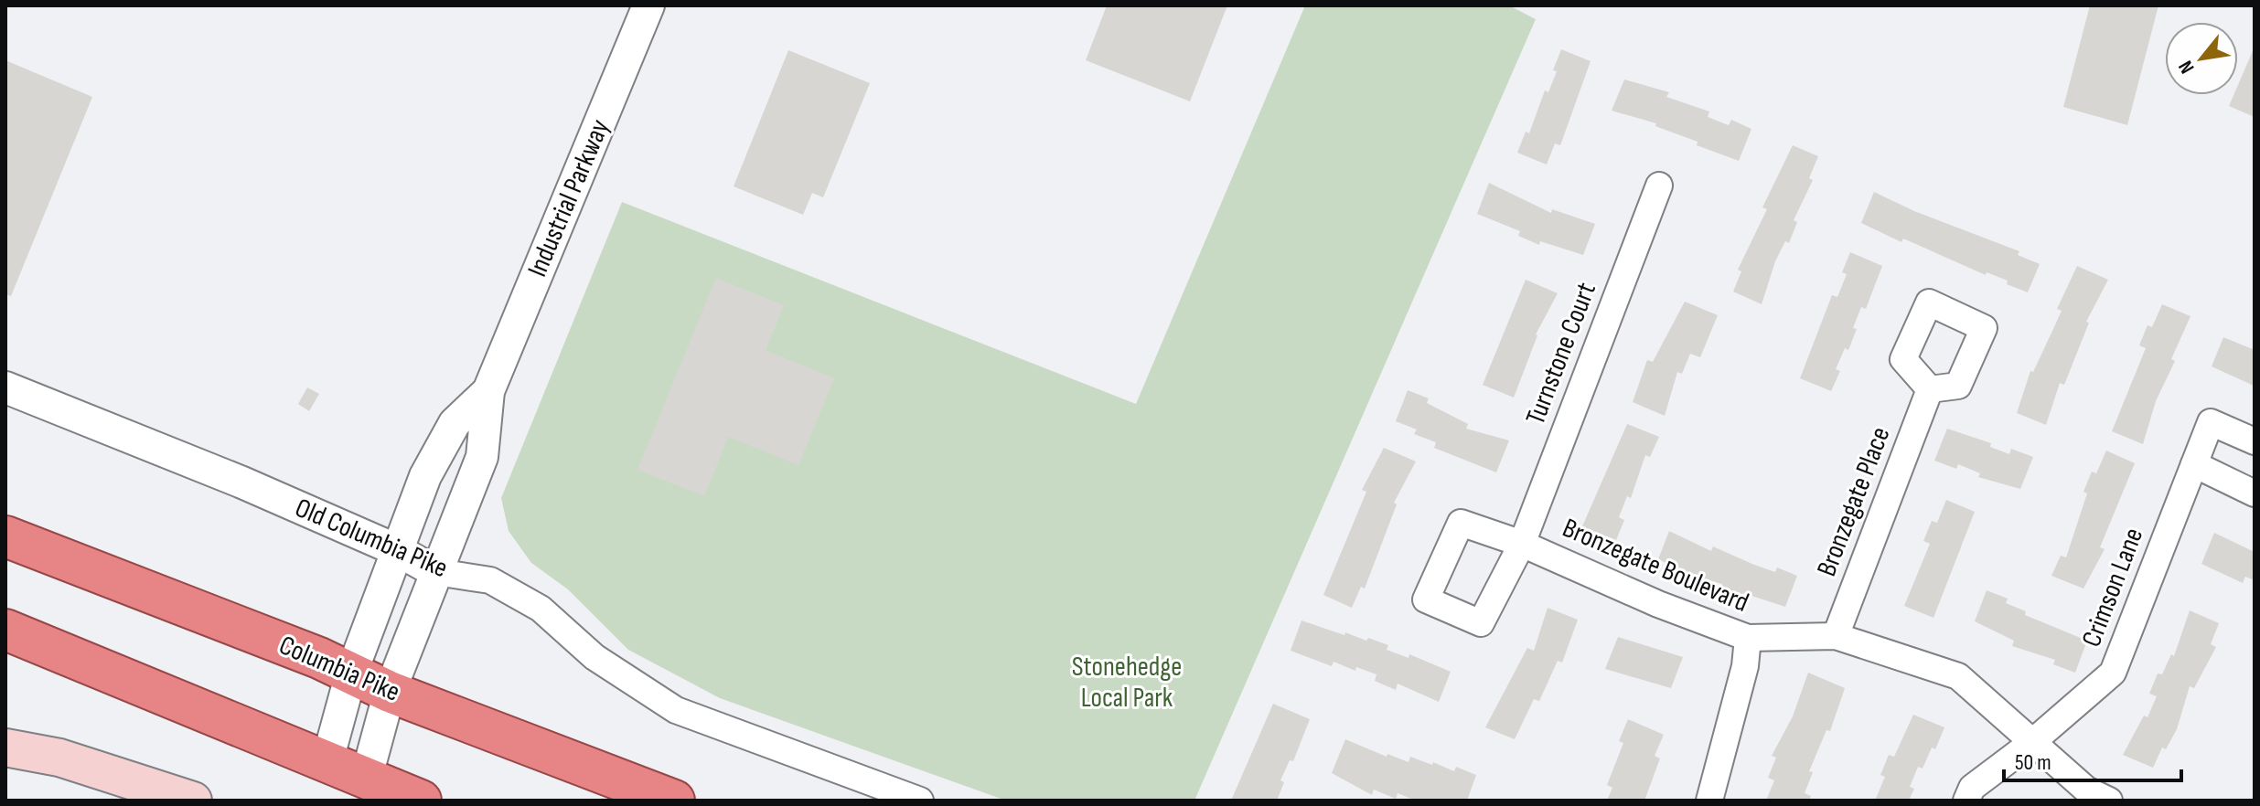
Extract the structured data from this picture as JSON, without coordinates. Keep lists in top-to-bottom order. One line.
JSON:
{"streets":{"highway":["Columbia Pike"],"street":["Industrial Parkway","Turnstone Court","Bronzegate Place","Old Columbia Pike","Bronzegate Boulevard","Crimson Lane"]},"crossings":[["Industrial Parkway","Old Columbia Pike"],["Industrial Parkway","Columbia Pike"],["Turnstone Court","Bronzegate Boulevard"],["Bronzegate Place","Bronzegate Boulevard"],["Bronzegate Boulevard","Crimson Lane"]],"parks":["Stonehedge Local Park"],"scale_bar":"50 m","north":"bottom left"}
